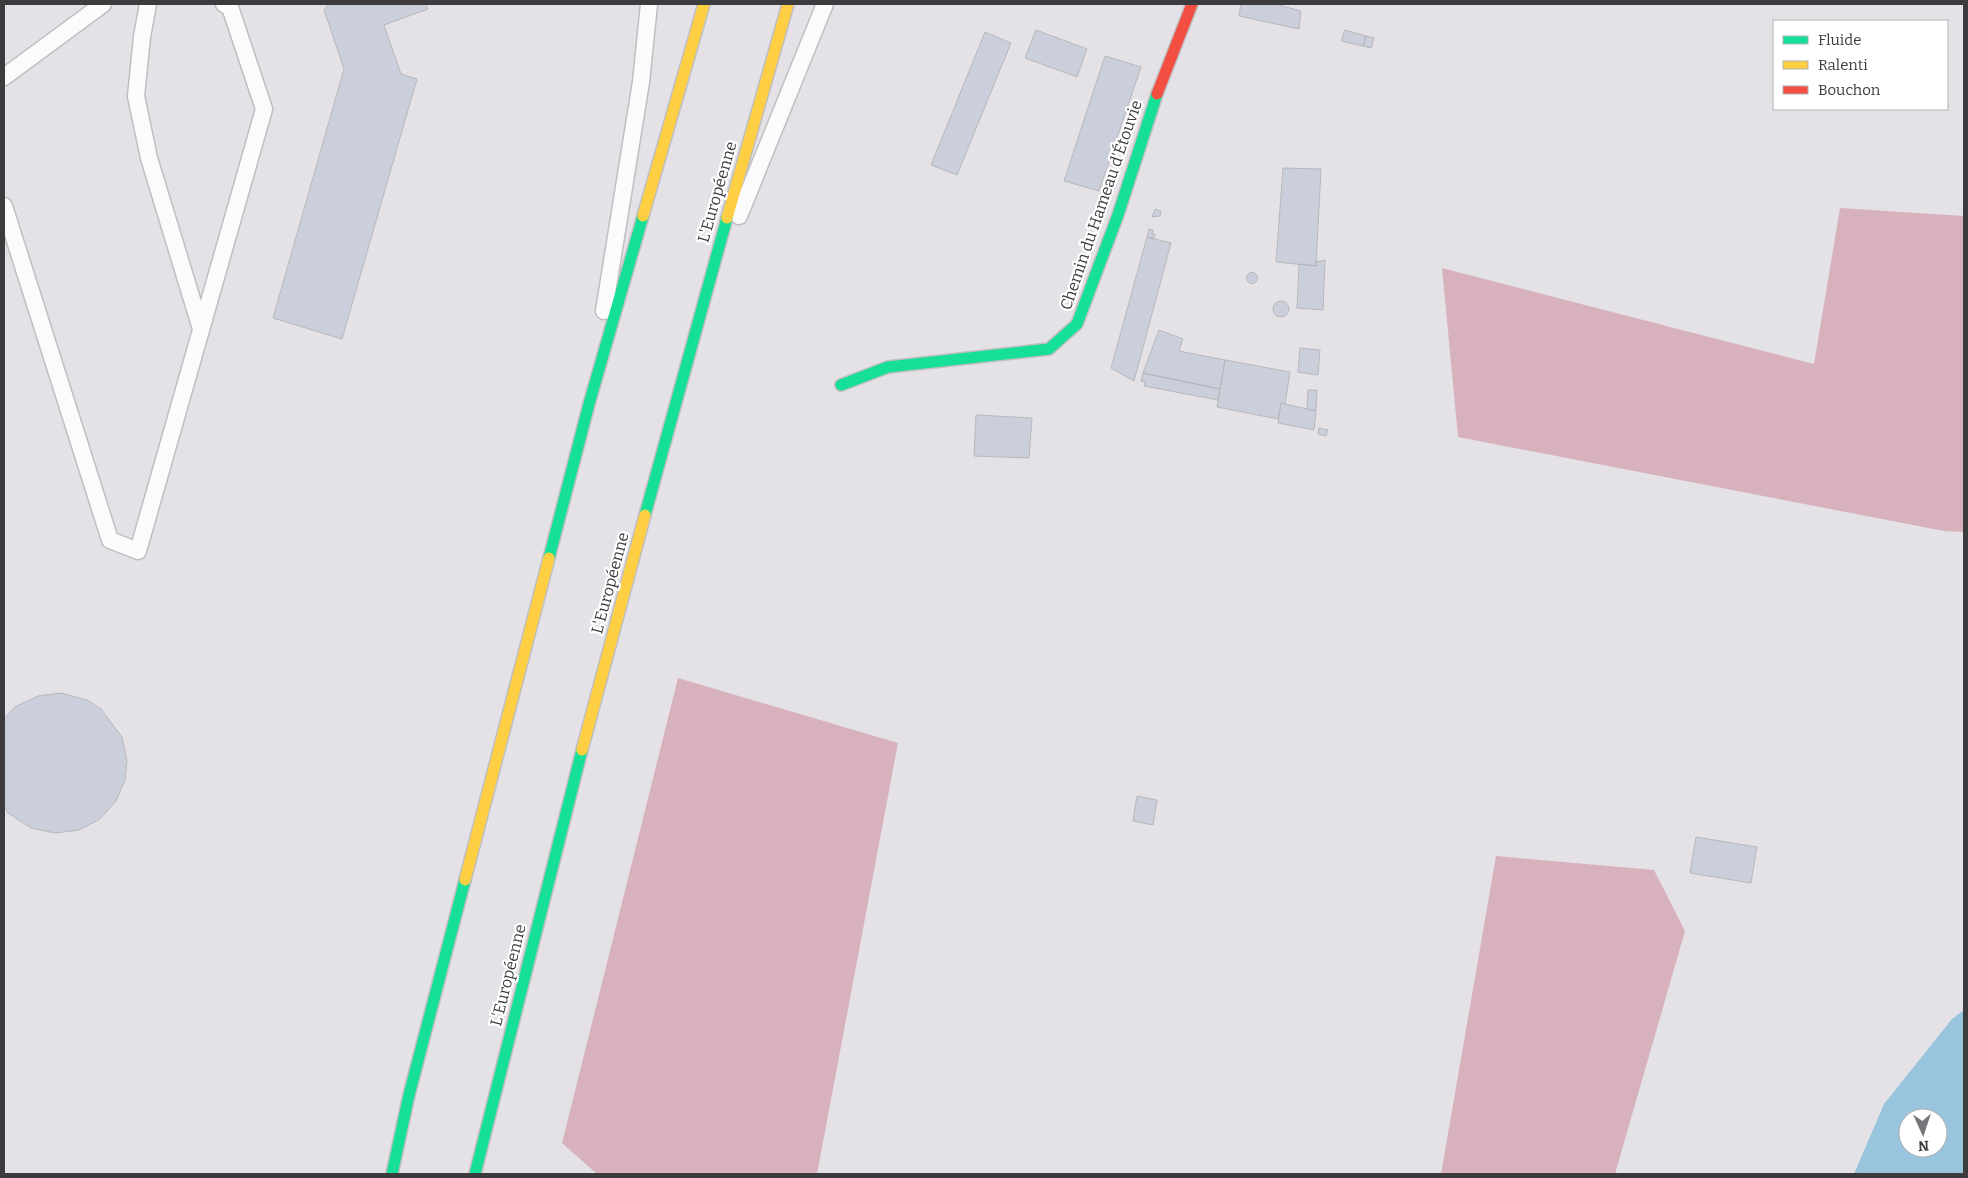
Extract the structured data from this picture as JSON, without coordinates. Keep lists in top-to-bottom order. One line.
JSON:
{"streets":{"main road":["L'Européenne","Chemin du Hameau d'Étouvie"]},"legend":["Fluide","Ralenti","Bouchon"],"north":"bottom"}
